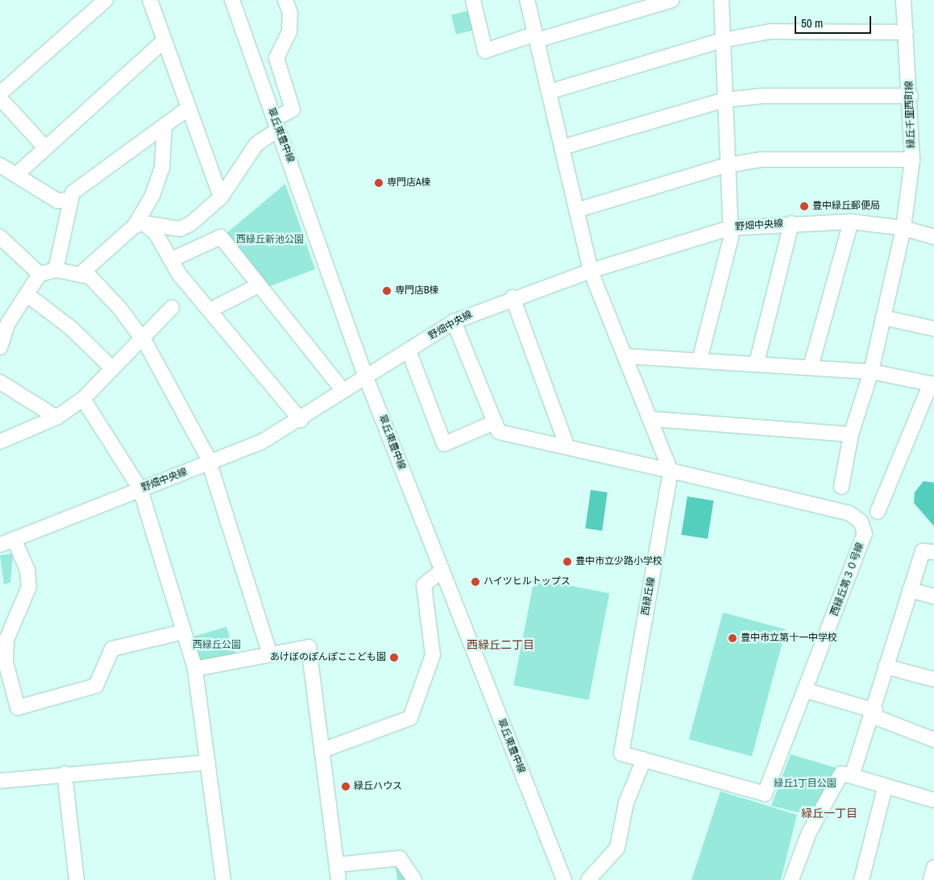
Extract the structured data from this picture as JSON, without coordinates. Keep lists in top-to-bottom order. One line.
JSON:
{"streets":{"street":["緑丘千里西町線","翠丘東豊中線","野畑中央線","西緑丘第３０号線","西緑丘線"]},"crossings":[["緑丘千里西町線","野畑中央線"],["翠丘東豊中線","野畑中央線"],["野畑中央線","西緑丘線"],["西緑丘第３０号線","西緑丘線"]],"districts":["西緑丘二丁目","緑丘一丁目"],"parks":["西緑丘新池公園","西緑丘公園","緑丘1丁目公園"],"places":["専門店A棟","豊中緑丘郵便局","専門店B棟","豊中市立少路小学校","ハイツヒルトップス","豊中市立第十一中学校","あけぼのぽんぽここども園","緑丘ハウス"],"scale_bar":"50 m"}
